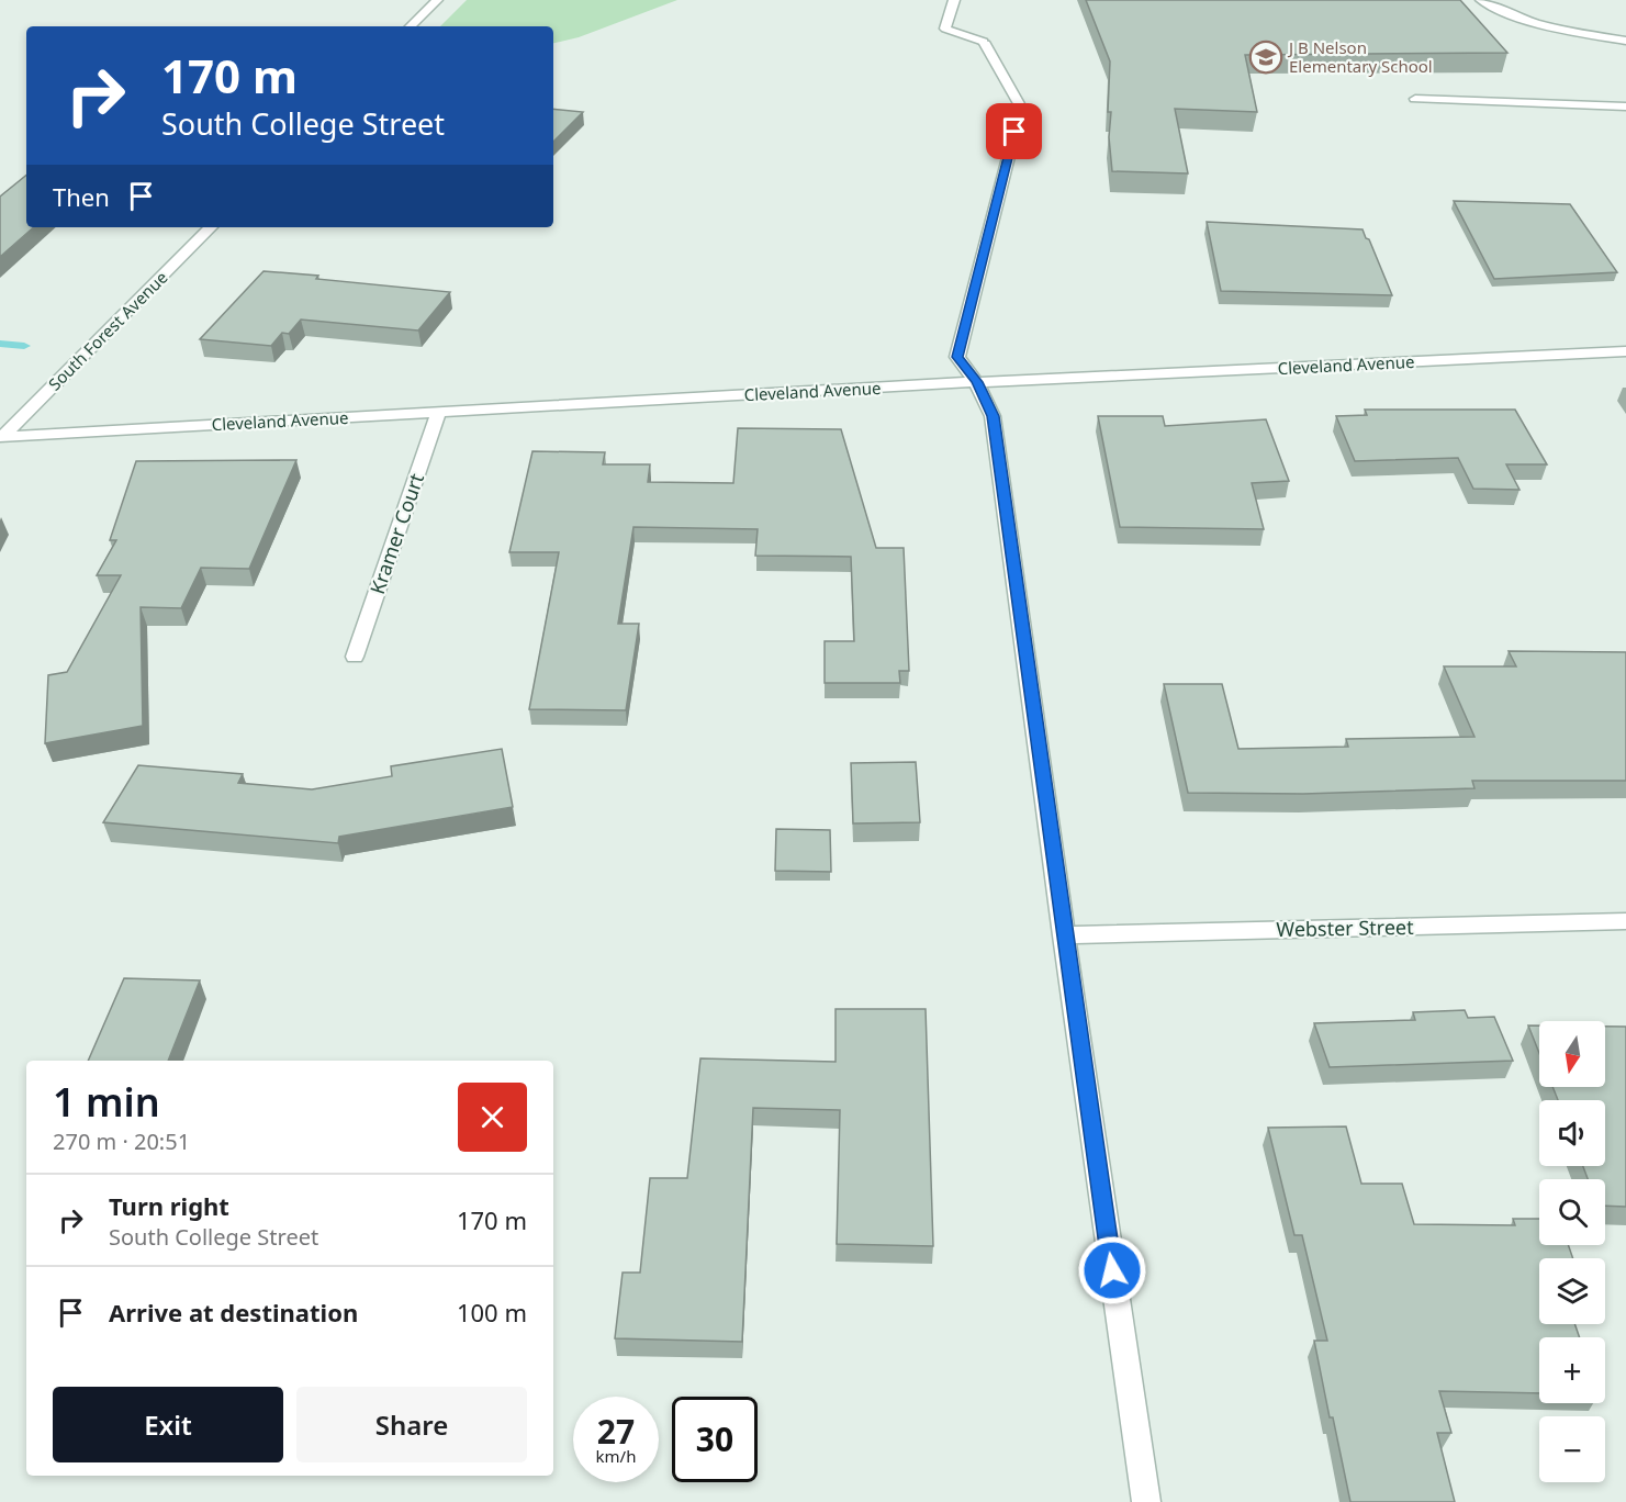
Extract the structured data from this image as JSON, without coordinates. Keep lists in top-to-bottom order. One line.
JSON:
{"streets":{"street":["South Forest Avenue","Cleveland Avenue","Kramer Court","Webster Street"]},"crossings":[["South Forest Avenue","Cleveland Avenue"],["Cleveland Avenue","Kramer Court"]],"places":{"school or university":["J B Nelson Elementary School"]},"north":"bottom","page":{"turn":["170 m","South College Street"],"then":"Then","map_buttons":["+","−"],"heading":["1 min","270 m · 20:51"],"list":[{"name":"Turn right","note":"South College Street","value":"170 m"},{"name":"Arrive at destination","value":"100 m"}],"buttons":["Exit","Share"],"speed":"27 km/h","limit":"30"}}
